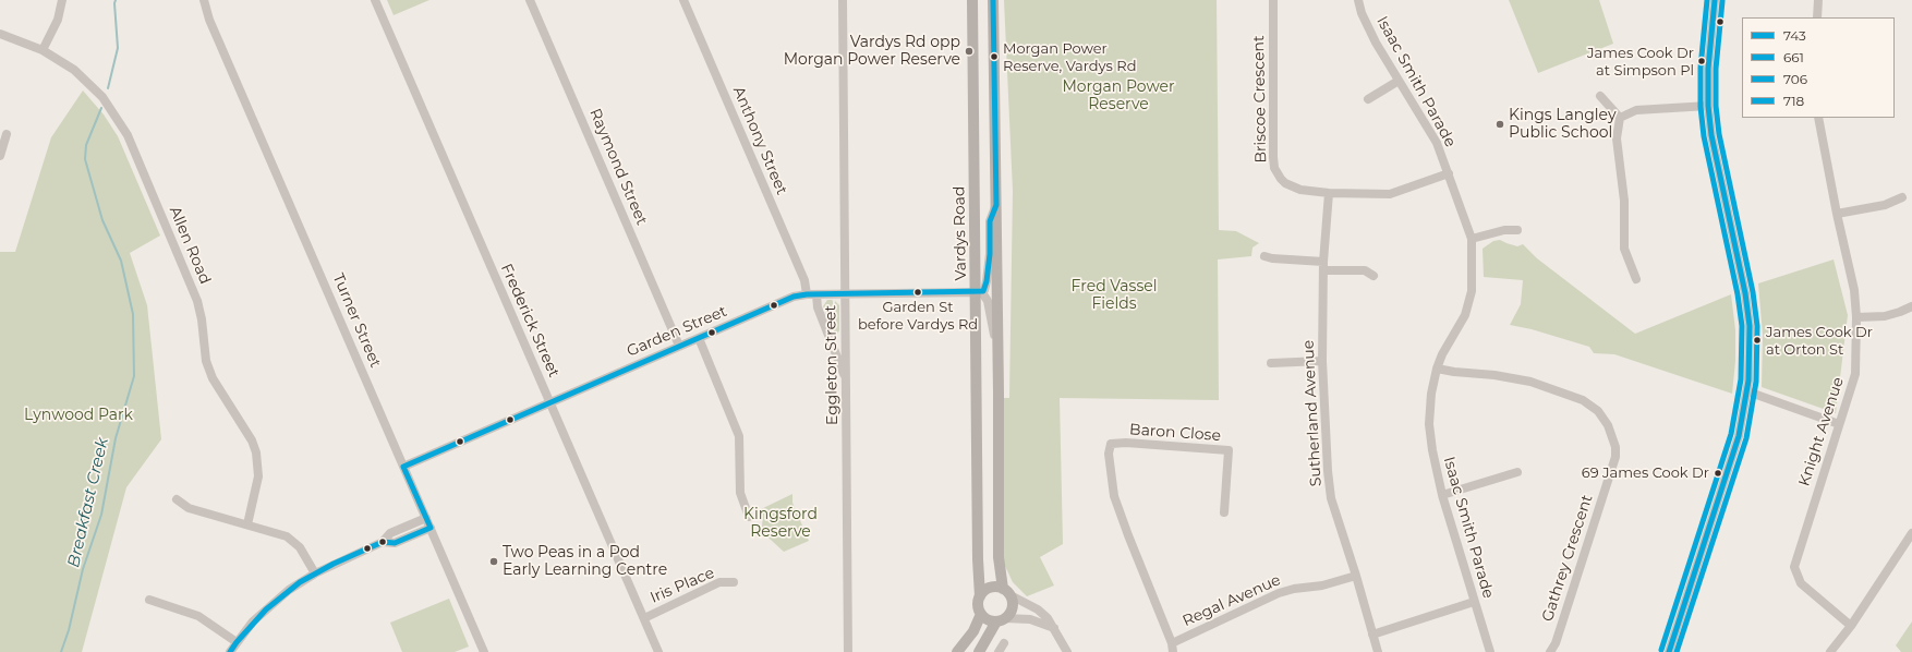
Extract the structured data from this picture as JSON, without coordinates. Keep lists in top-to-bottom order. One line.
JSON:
{"streets":{"main road":["Vardys Road"],"street":["Isaac Smith Parade","Briscoe Crescent","Anthony Street","Raymond Street","Allen Road","Turner Street","Frederick Street","Garden Street","Eggleton Street","Sutherland Avenue","Knight Avenue","Baron Close","Gathrey Crescent","Iris Place","Regal Avenue"]},"crossings":[["Isaac Smith Parade","Briscoe Crescent"],["Isaac Smith Parade","Gathrey Crescent"],["Briscoe Crescent","Sutherland Avenue"],["Anthony Street","Garden Street"],["Anthony Street","Eggleton Street"],["Raymond Street","Garden Street"],["Vardys Road","Garden Street"],["Turner Street","Garden Street"],["Frederick Street","Garden Street"],["Frederick Street","Iris Place"],["Garden Street","Eggleton Street"],["Sutherland Avenue","Regal Avenue"],["Baron Close","Regal Avenue"]],"water":["Breakfast Creek"],"parks":["Morgan Power Reserve","Fred Vassel Fields","Lynwood Park","Kingsford Reserve"],"places":["Vardys Rd opp Morgan Power Reserve","Morgan Power Reserve, Vardys Rd","James Cook Dr at Simpson Pl","Kings Langley Public School","Garden St before Vardys Rd","James Cook Dr at Orton St","69 James Cook Dr","Two Peas in a Pod Early Learning Centre"],"lines":["transit line 743","transit line 661","transit line 718","transit line 706"],"legend":["743","661","706","718"]}
